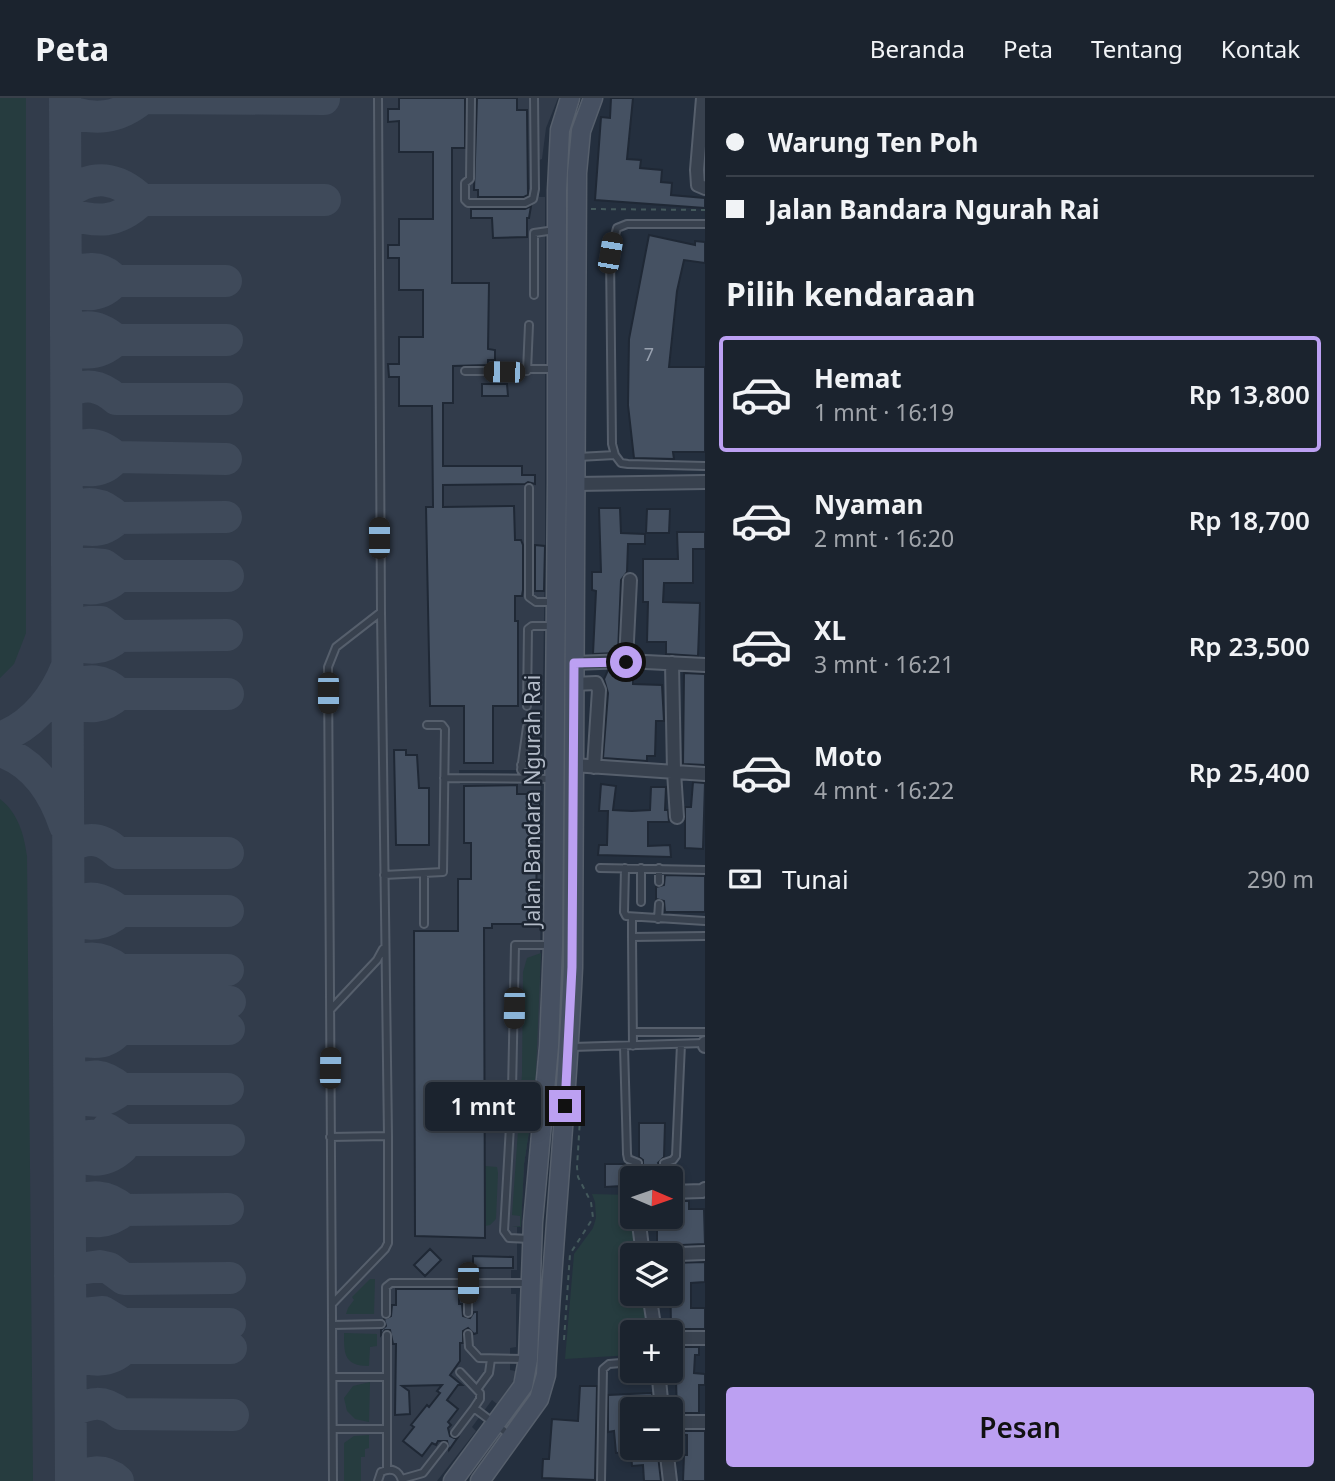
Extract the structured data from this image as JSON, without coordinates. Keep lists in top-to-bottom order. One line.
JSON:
{"streets":{"street":["Jalan Bandara Ngurah Rai"]},"house_numbers":["7"],"north":"right","page":{"header":"Peta","nav":["Beranda","Peta","Tentang","Kontak"],"banner":["Warung Ten Poh","Jalan Bandara Ngurah Rai"],"heading":"Pilih kendaraan","list":[{"name":"Hemat","note":"1 mnt · 16:19","value":"Rp 13,800"},{"name":"Nyaman","note":"2 mnt · 16:20","value":"Rp 18,700"},{"name":"XL","note":"3 mnt · 16:21","value":"Rp 23,500"},{"name":"Moto","note":"4 mnt · 16:22","value":"Rp 25,400"}],"pay":["Tunai","290 m"],"bubble":"1 mnt","map_buttons":["+","−"],"buttons":"Pesan"}}
